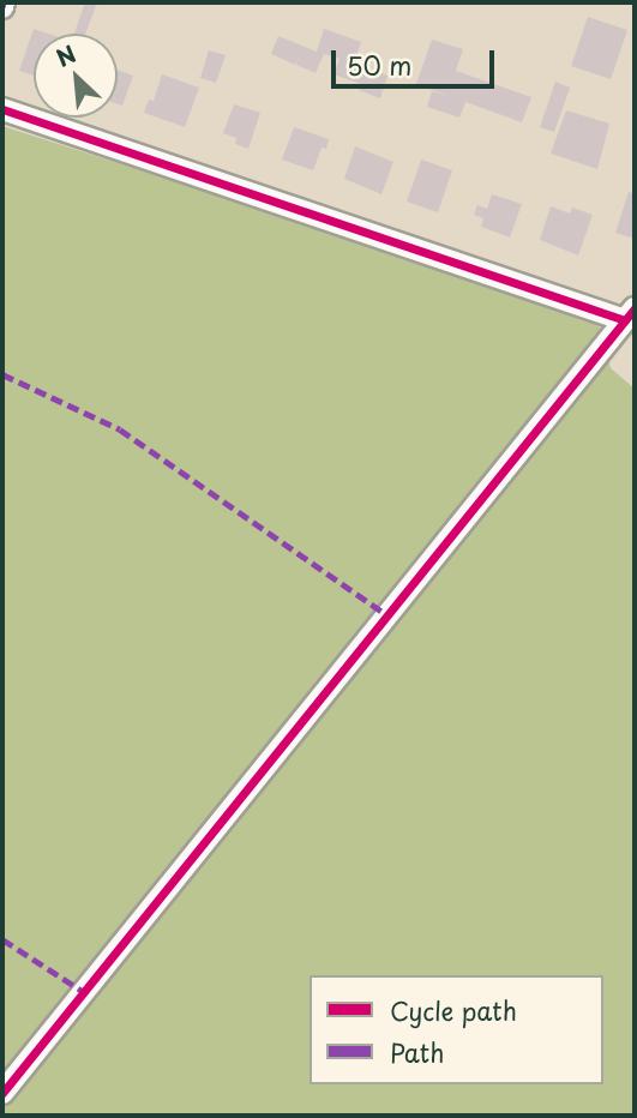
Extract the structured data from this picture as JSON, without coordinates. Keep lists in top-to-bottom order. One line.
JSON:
{"legend":["Cycle path","Path"],"scale_bar":"50 m","north":"top left"}
